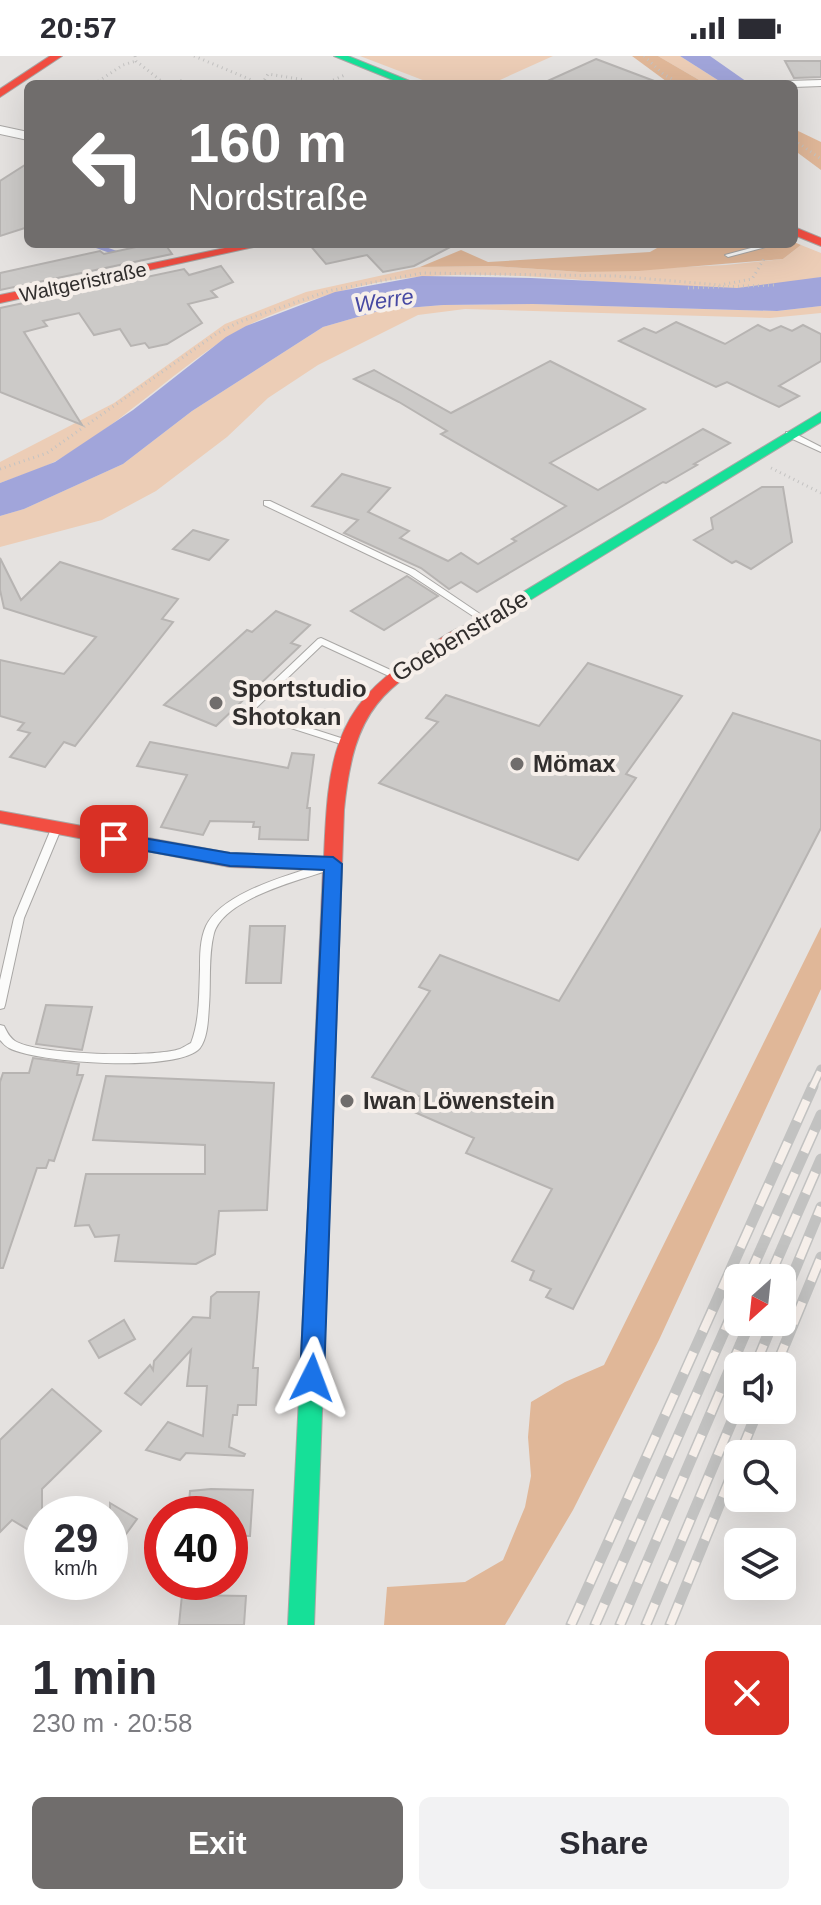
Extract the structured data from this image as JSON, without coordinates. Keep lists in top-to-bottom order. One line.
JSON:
{"streets":{"street":["Waltgeristraße","Goebenstraße"]},"water":["Werre"],"places":["Sportstudio Shotokan","Mömax","Iwan Löwenstein"],"north":"bottom left","page":{"status":"20:57","turn":["160 m","Nordstraße"],"speed":"29 km/h","limit":"40","heading":["1 min","230 m · 20:58"],"buttons":["Exit","Share"]}}
